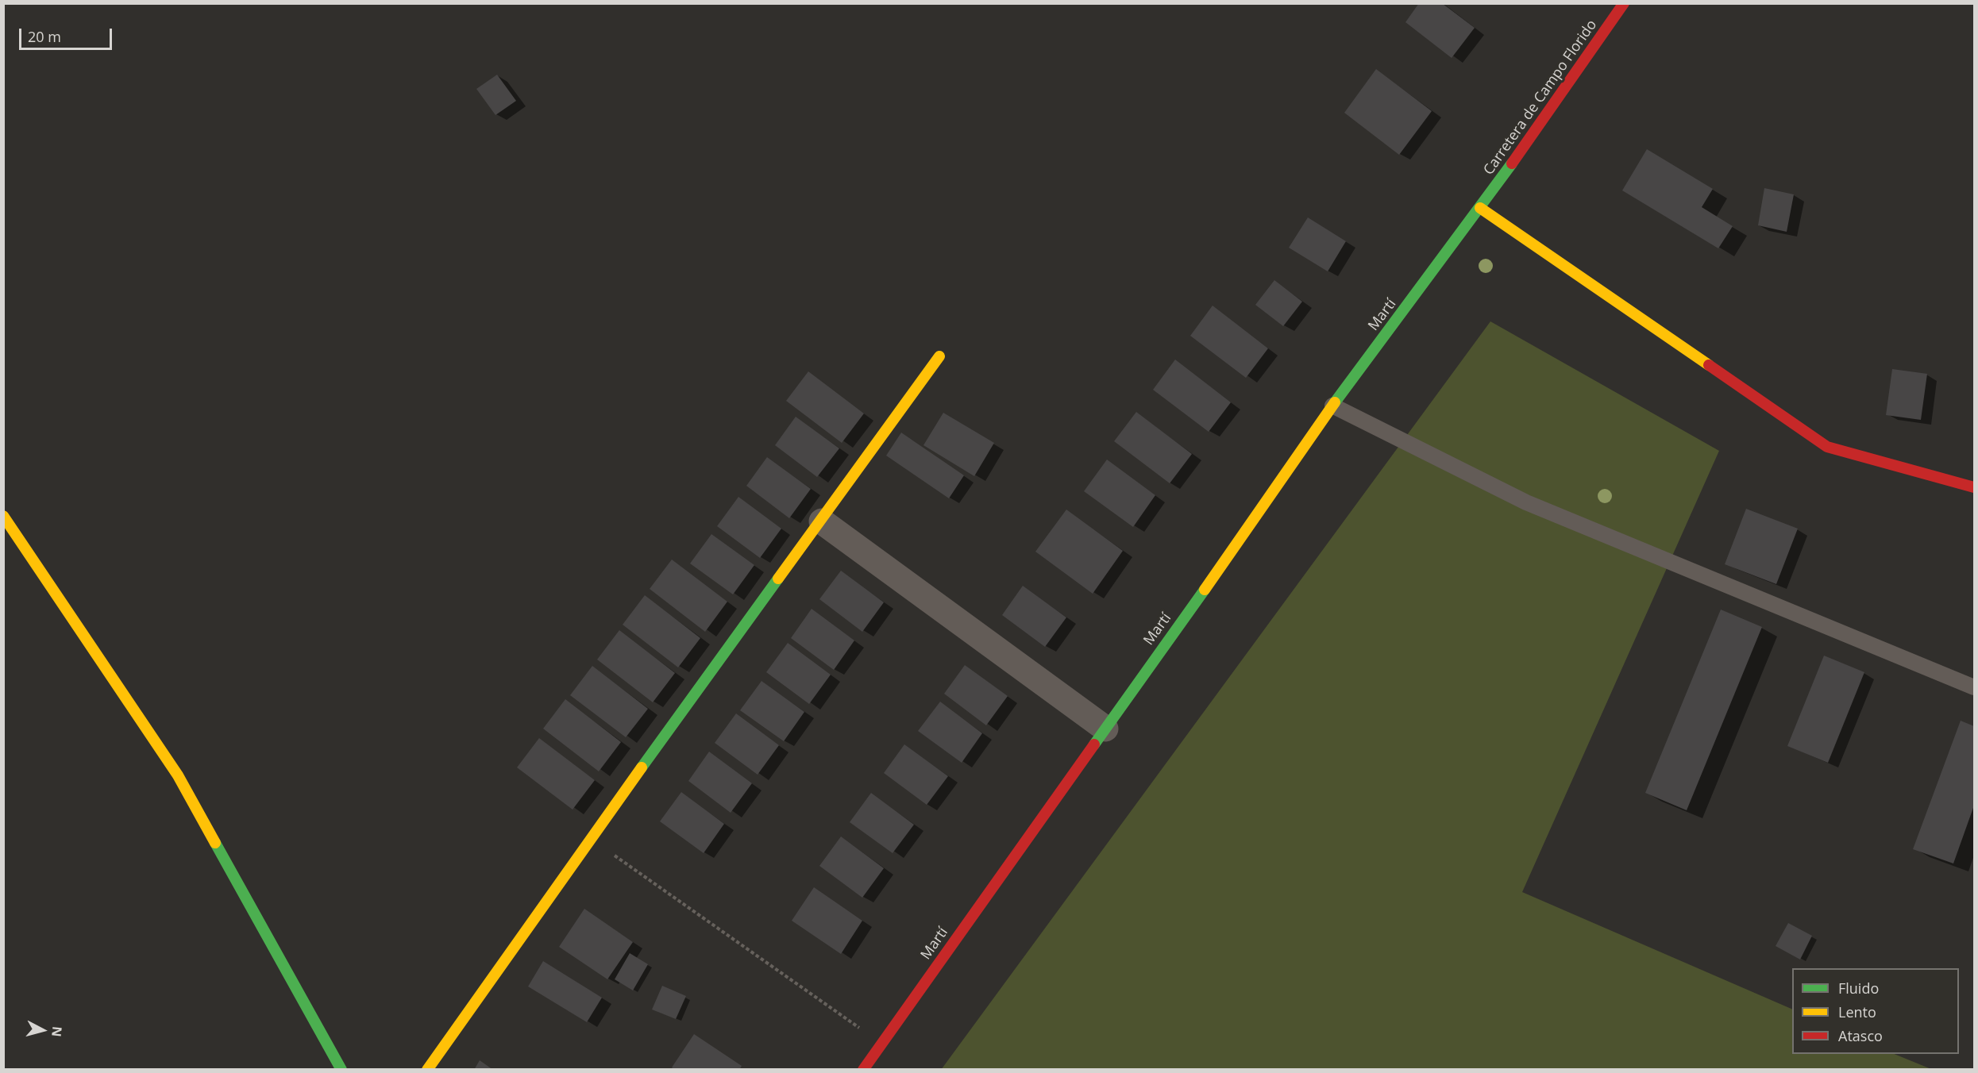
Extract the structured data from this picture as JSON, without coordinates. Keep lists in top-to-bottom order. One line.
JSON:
{"streets":{"street":["Carretera de Campo Florido","Martí"]},"crossings":[["Carretera de Campo Florido","Martí"]],"legend":["Fluido","Lento","Atasco"],"scale_bar":"20 m","north":"right"}
